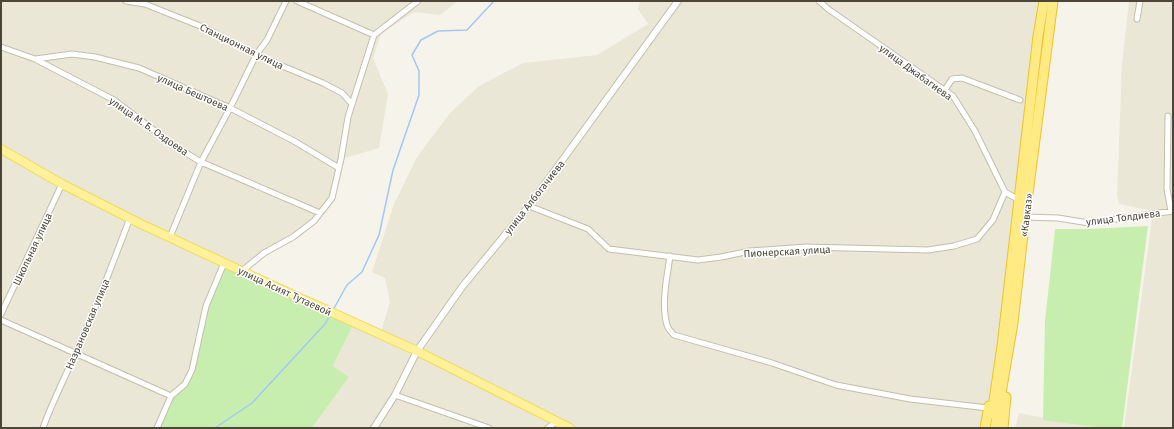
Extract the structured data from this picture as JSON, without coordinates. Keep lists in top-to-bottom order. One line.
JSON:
{"streets":{"highway":["«Кавказ»"],"main road":["улица Асият Тутаевой"],"street":["Станционная улица","улица Джабагиева","улица Бештоева","улица М. Б. Оздоева","улица Албогачиева","улица Толдиева","Школьная улица","Пионерская улица","Назрановская улица"]},"crossings":[["улица Джабагиева","Пионерская улица"],["улица Бештоева","улица М. Б. Оздоева"],["улица Албогачиева","Пионерская улица"],["улица Албогачиева","улица Асият Тутаевой"],["«Кавказ»","улица Толдиева"],["Школьная улица","улица Асият Тутаевой"],["улица Асият Тутаевой","Назрановская улица"]]}
